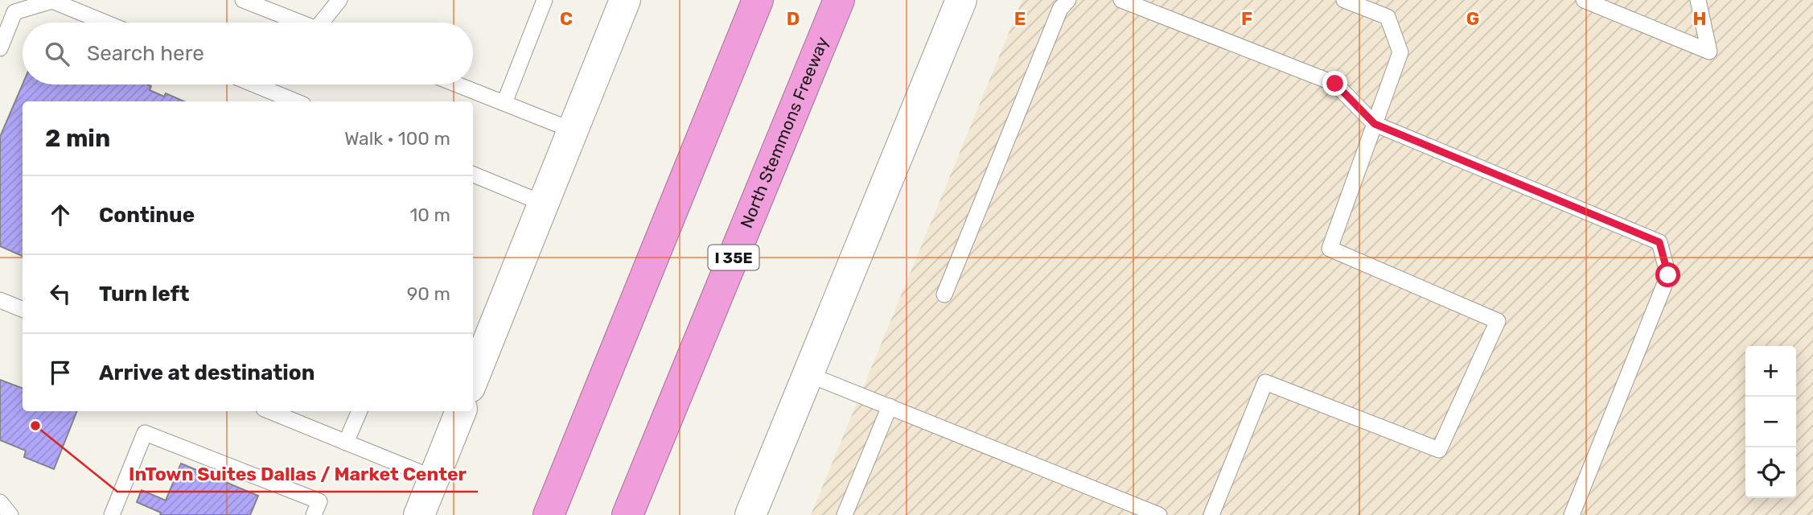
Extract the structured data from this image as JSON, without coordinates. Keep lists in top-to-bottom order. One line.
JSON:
{"streets":{"highway":["North Stemmons Freeway","I 35E"]},"places":["InTown Suites Dallas / Market Center"],"page":{"search":"Search here","heading":["2 min","Walk · 100 m"],"list":[["Continue","10 m"],["Turn left","90 m"],"Arrive at destination"],"map_buttons":["+","−"]},"grid":{"columns":["C","D","E","F","G","H"]}}
